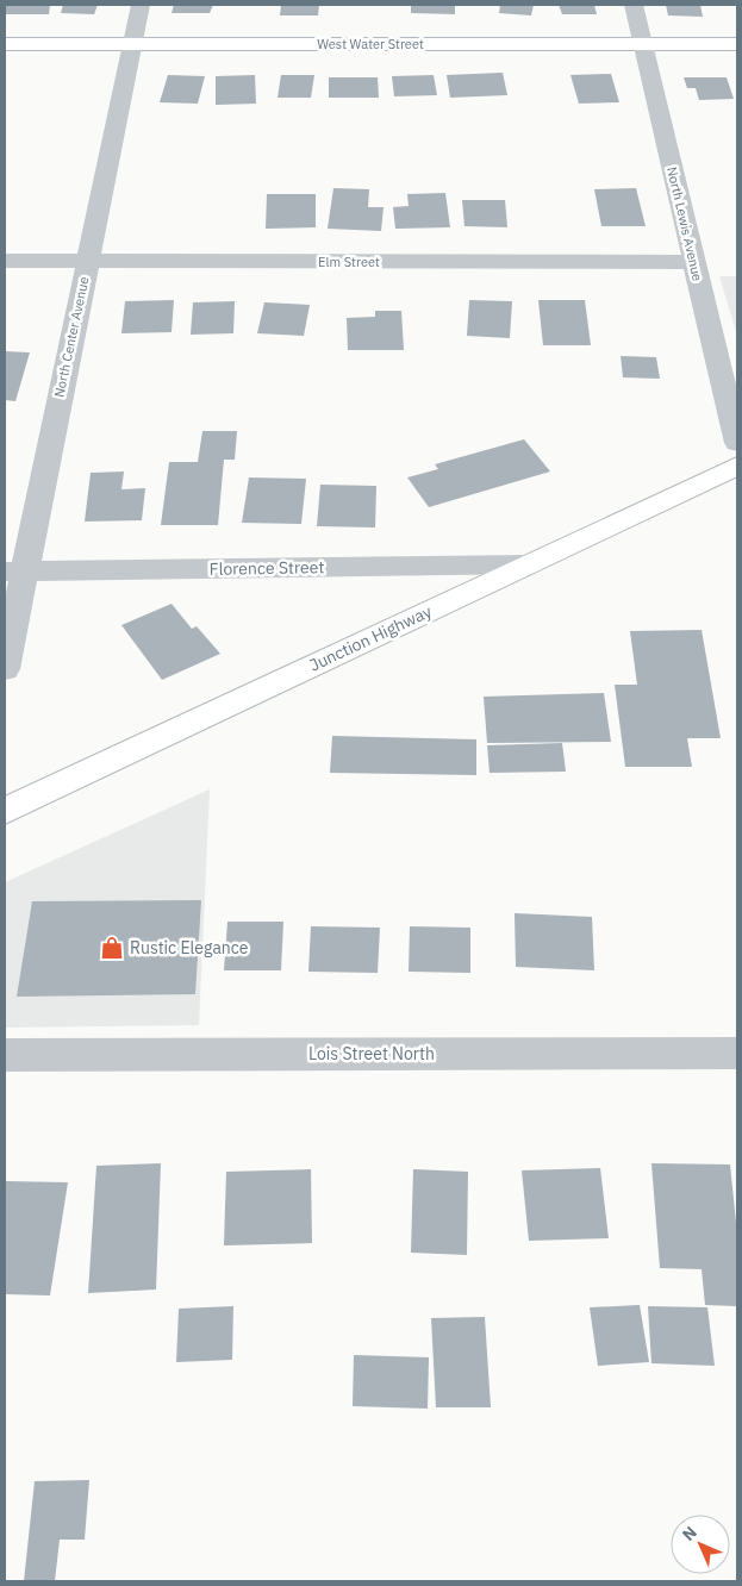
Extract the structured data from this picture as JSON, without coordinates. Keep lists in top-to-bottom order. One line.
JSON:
{"streets":{"street":["West Water Street","North Lewis Avenue","Elm Street","North Center Avenue","Florence Street","Junction Highway","Lois Street North"]},"crossings":[["West Water Street","North Lewis Avenue"],["West Water Street","North Center Avenue"],["North Lewis Avenue","Elm Street"],["Elm Street","North Center Avenue"],["North Center Avenue","Florence Street"],["Florence Street","Junction Highway"]],"places":{"shop":["Rustic Elegance"]},"north":"top left"}
